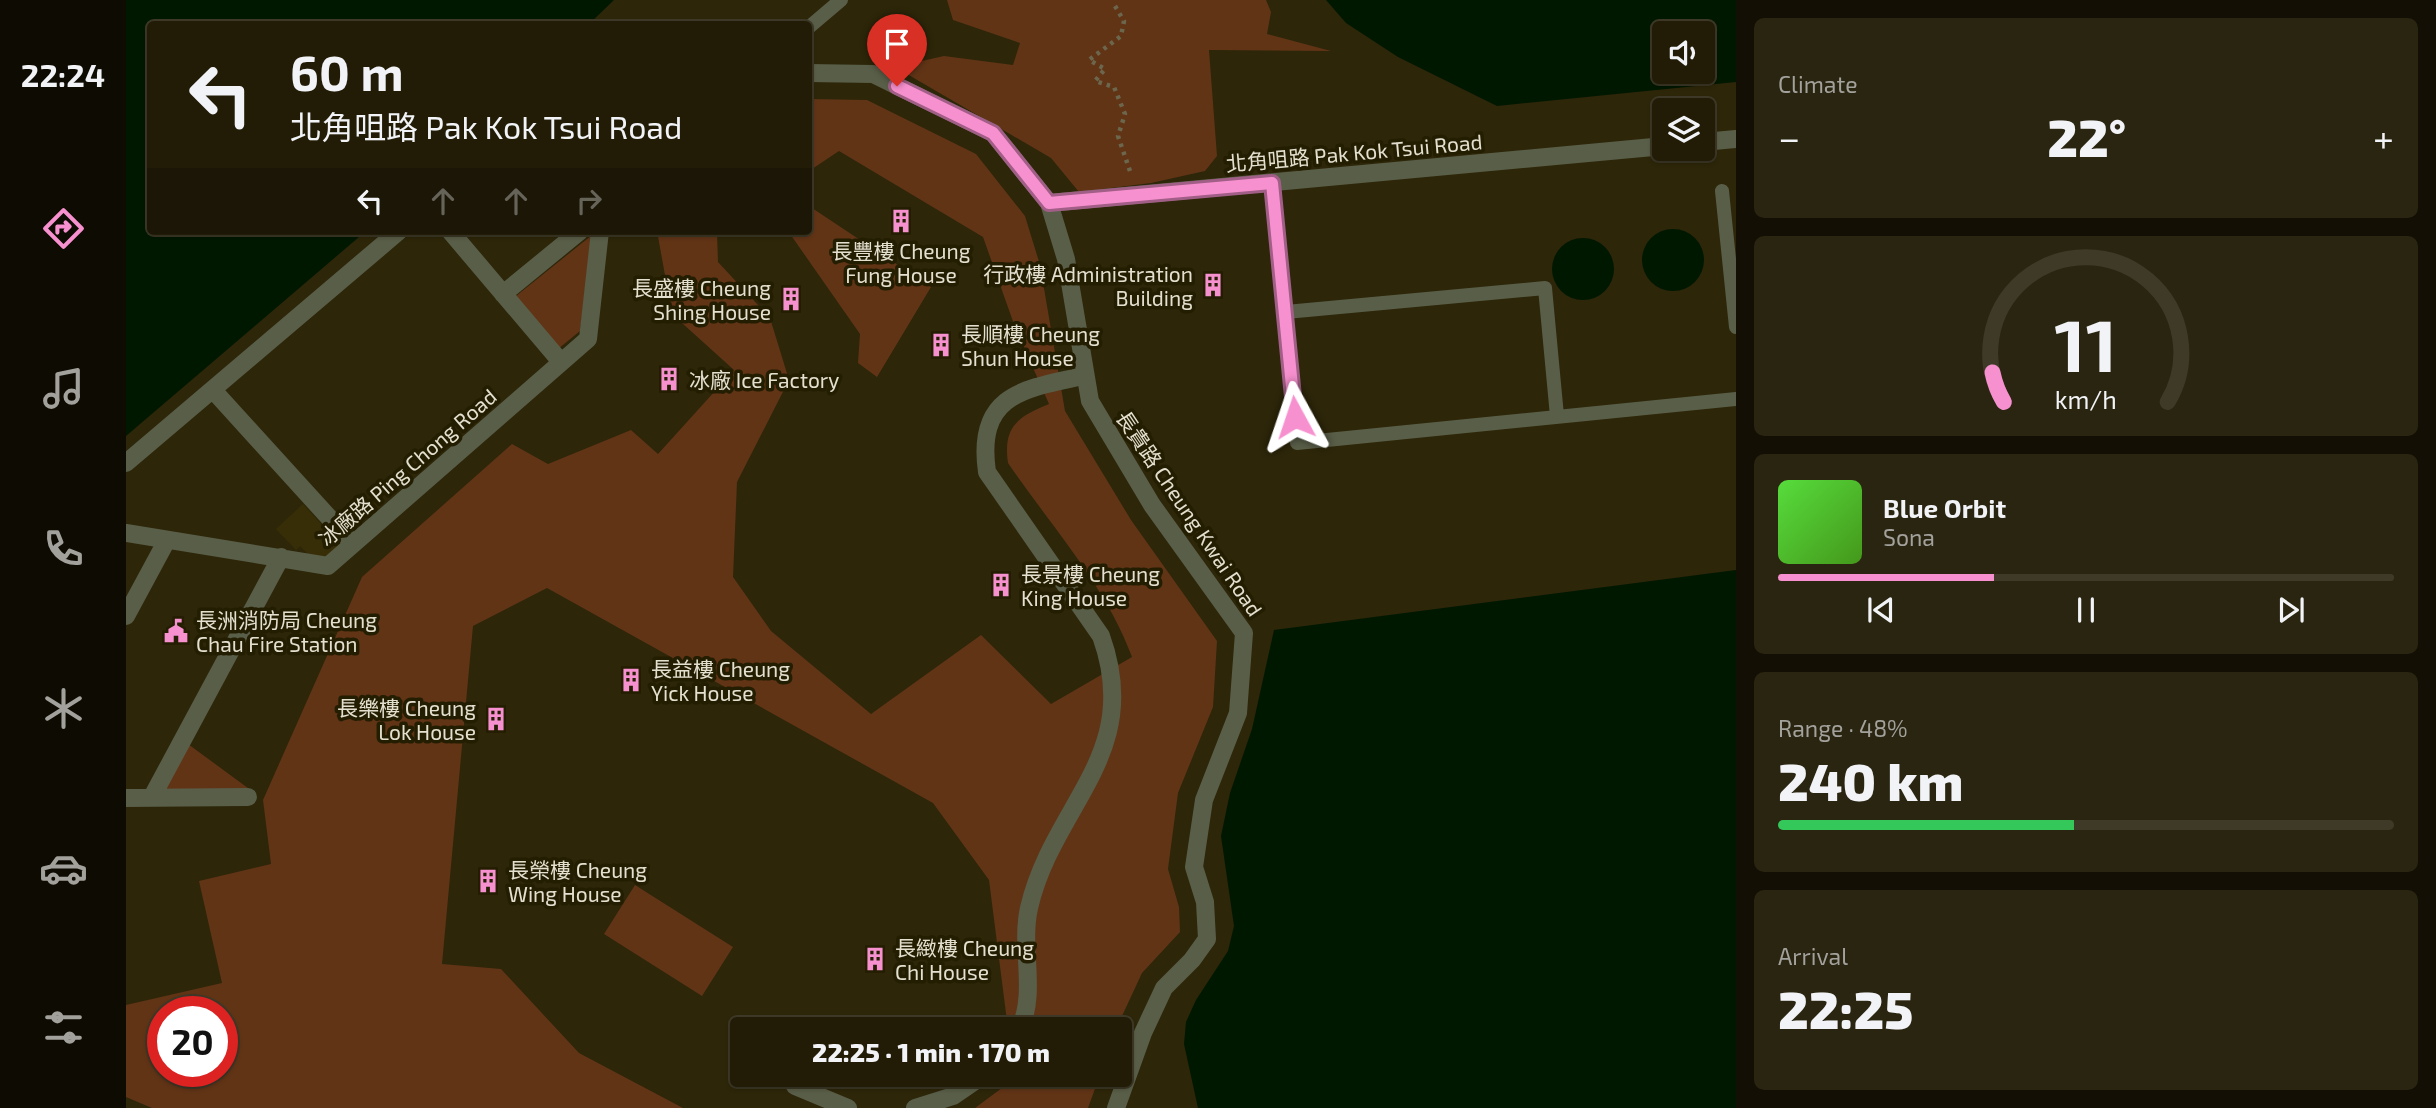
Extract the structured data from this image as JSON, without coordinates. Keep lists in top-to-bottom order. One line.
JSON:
{"streets":{"street":["北角咀路 Pak Kok Tsui Road","冰廠路 Ping Chong Road","長貴路 Cheung Kwai Road"]},"crossings":[["北角咀路 Pak Kok Tsui Road","長貴路 Cheung Kwai Road"]],"places":{"building":["長豐樓 Cheung Fung House","行政樓 Administration Building","長盛樓 Cheung Shing House","長順樓 Cheung Shun House","冰廠 Ice Factory","長景樓 Cheung King House","長益樓 Cheung Yick House","長樂樓 Cheung Lok House","長榮樓 Cheung Wing House","長緻樓 Cheung Chi House"],"public building":["長洲消防局 Cheung Chau Fire Station"]},"page":{"tabs":"22:24","tile":["Climate",["Range · 48%","240 km"],["Arrival","22:25"]],"turn":["60 m","北角咀路 Pak Kok Tsui Road"],"heat":["−","22°","+"],"song":["Blue Orbit","Sona"],"limit":"20","trip":"22:25 · 1 min · 170 m","gauge":["11","km/h"]}}
